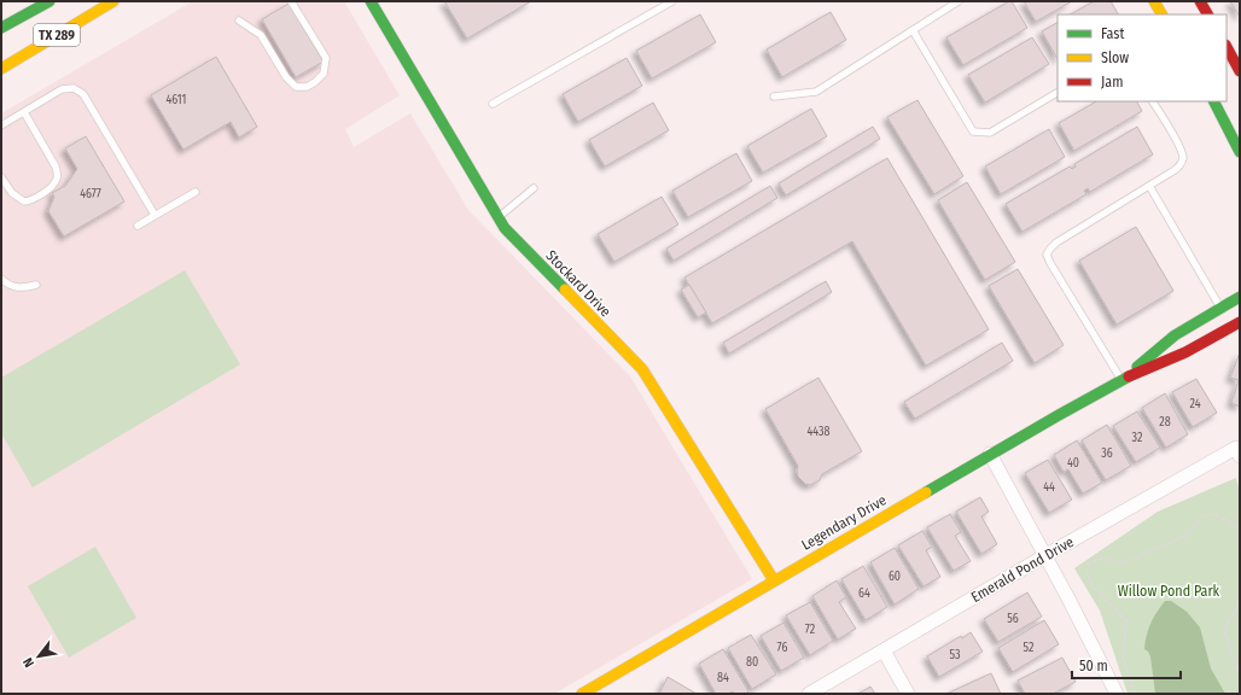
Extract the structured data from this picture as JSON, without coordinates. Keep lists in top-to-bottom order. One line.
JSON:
{"streets":{"street":["TX 289","Stockard Drive","Legendary Drive","Emerald Pond Drive"]},"crossings":[["Stockard Drive","Legendary Drive"]],"parks":["Willow Pond Park"],"house_numbers":["4611","4677","24","28","4438","32","36","40","44","60","64","56","72","76","52","53","80","84"],"legend":["Fast","Slow","Jam"],"scale_bar":"50 m","north":"bottom left"}
